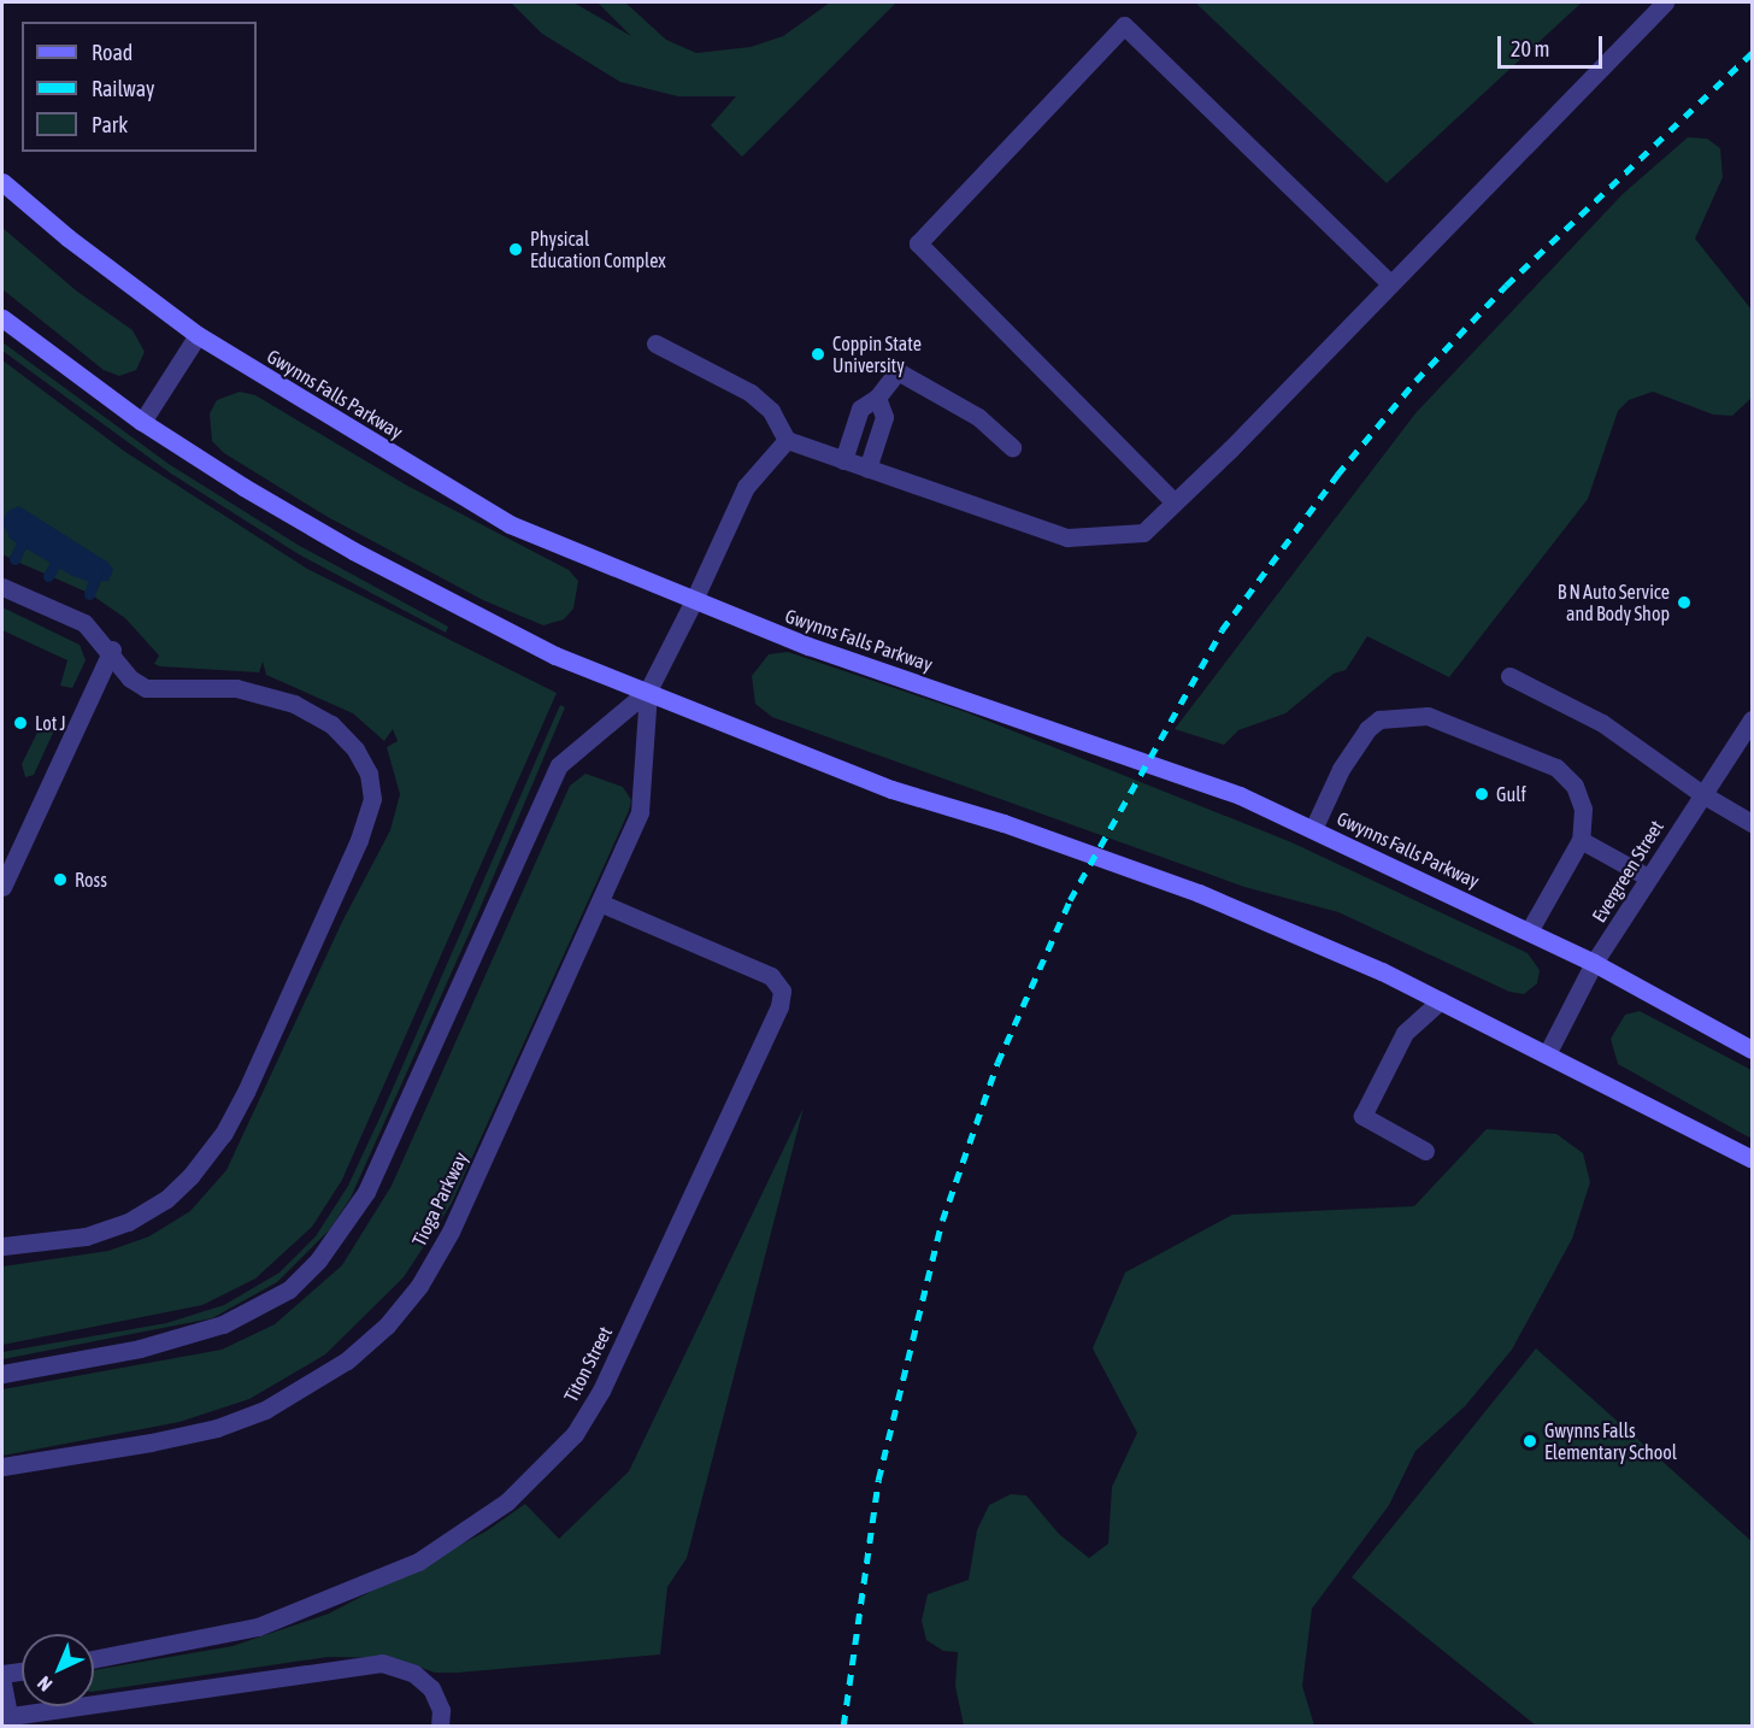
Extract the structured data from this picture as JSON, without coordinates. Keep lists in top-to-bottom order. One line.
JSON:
{"streets":{"main road":["Gwynns Falls Parkway"],"street":["Evergreen Street","Tioga Parkway","Titon Street"]},"crossings":[["Gwynns Falls Parkway","Evergreen Street"],["Gwynns Falls Parkway","Tioga Parkway"],["Tioga Parkway","Titon Street"]],"places":["Physical Education Complex","Coppin State University","B N Auto Service and Body Shop","Lot J","Gulf","Ross","Gwynns Falls Elementary School"],"legend":["Road","Railway","Park"],"scale_bar":"20 m","north":"bottom left"}
